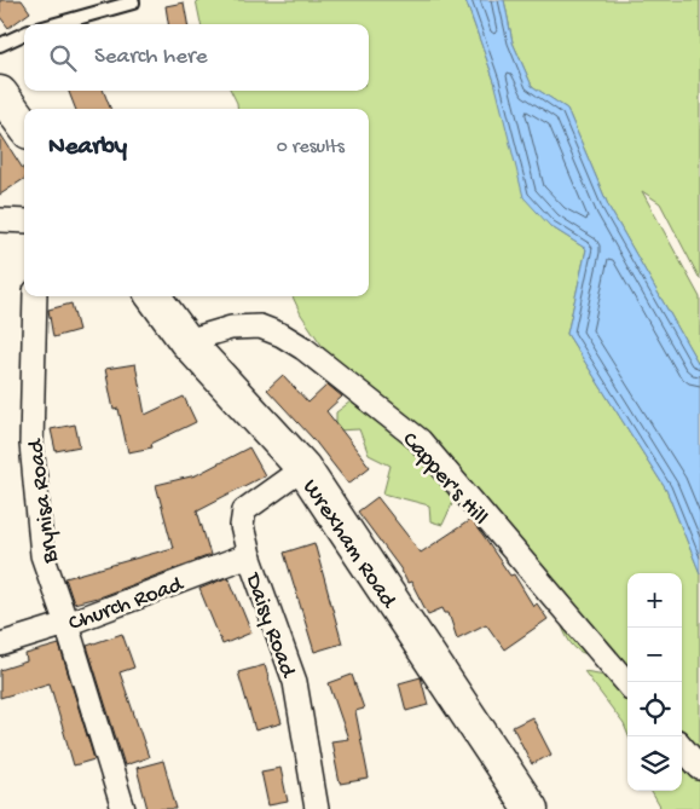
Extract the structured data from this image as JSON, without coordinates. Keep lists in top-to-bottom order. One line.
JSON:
{"streets":{"main road":["Wrexham Road"],"street":["Capper's Hill","Brynisa Road","Church Road","Daisy Road"]},"crossings":[["Capper's Hill","Wrexham Road"],["Brynisa Road","Church Road"],["Wrexham Road","Daisy Road"],["Church Road","Daisy Road"]],"page":{"search":"Search here","heading":["Nearby","0 results"],"map_buttons":["+","−"]}}
